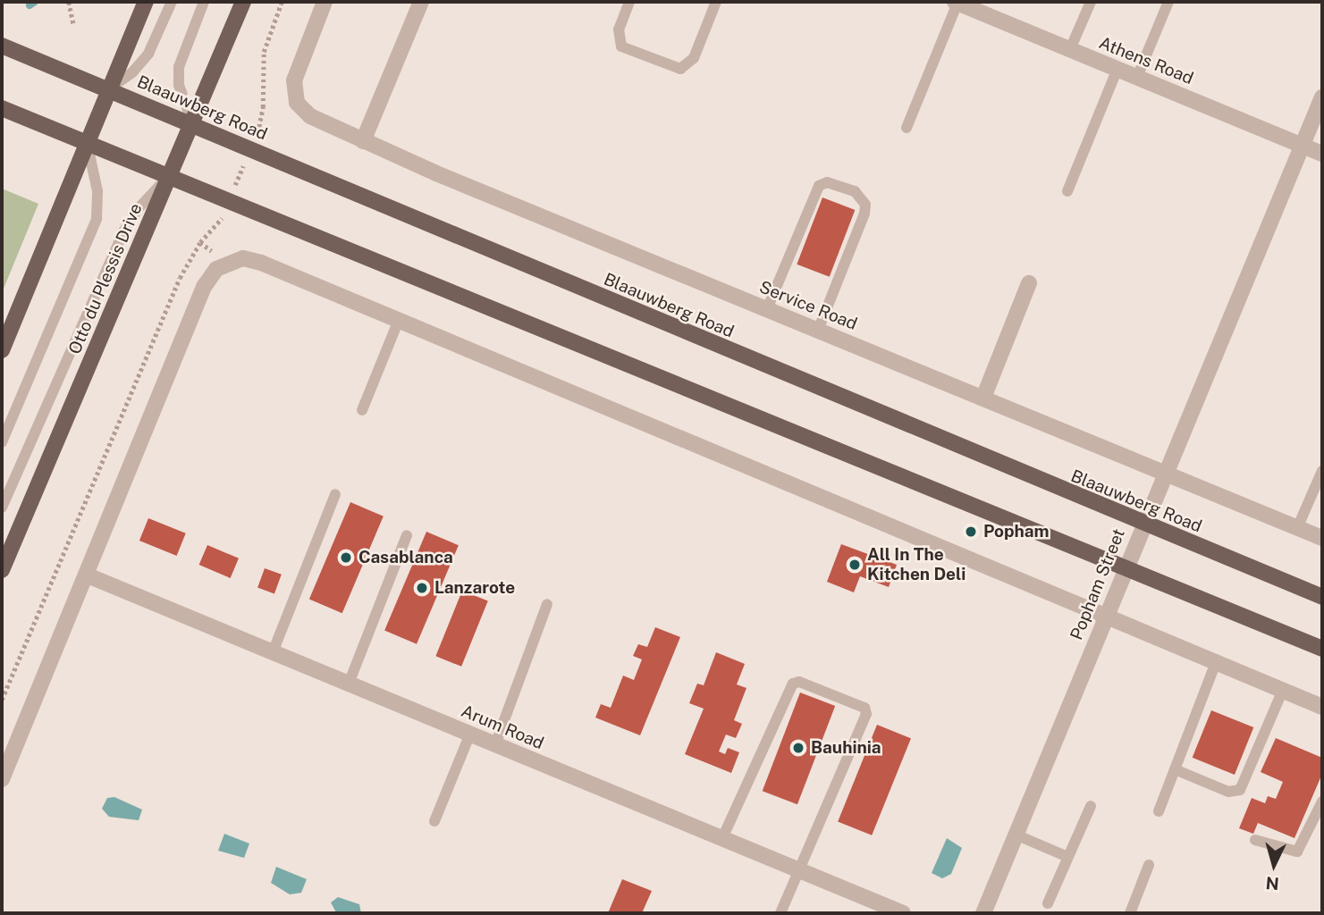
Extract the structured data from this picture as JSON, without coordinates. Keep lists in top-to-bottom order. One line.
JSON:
{"streets":{"main road":["Blaauwberg Road","Otto du Plessis Drive"],"street":["Athens Road","Service Road","Popham Street","Arum Road"]},"crossings":[["Athens Road","Popham Street"],["Blaauwberg Road","Otto du Plessis Drive"],["Blaauwberg Road","Popham Street"],["Service Road","Popham Street"]],"places":["Popham","Casablanca","All In The Kitchen Deli","Lanzarote","Bauhinia"],"north":"bottom"}
